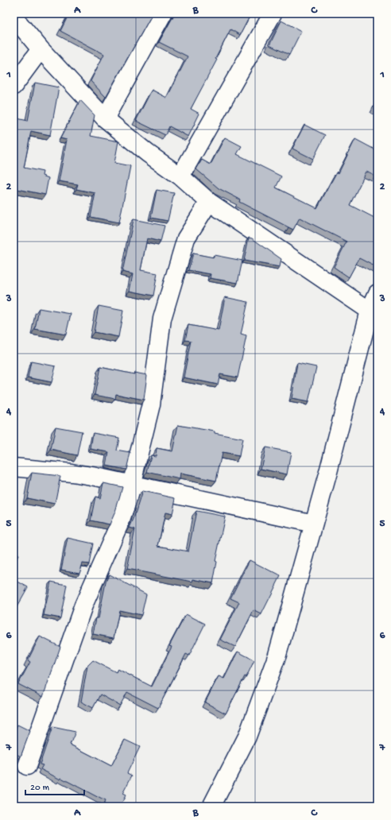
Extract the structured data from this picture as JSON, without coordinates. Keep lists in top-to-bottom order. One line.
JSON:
{"scale_bar":"20 m","grid":{"columns":["A","B","C"],"rows":["1","2","3","4","5","6","7"]}}
